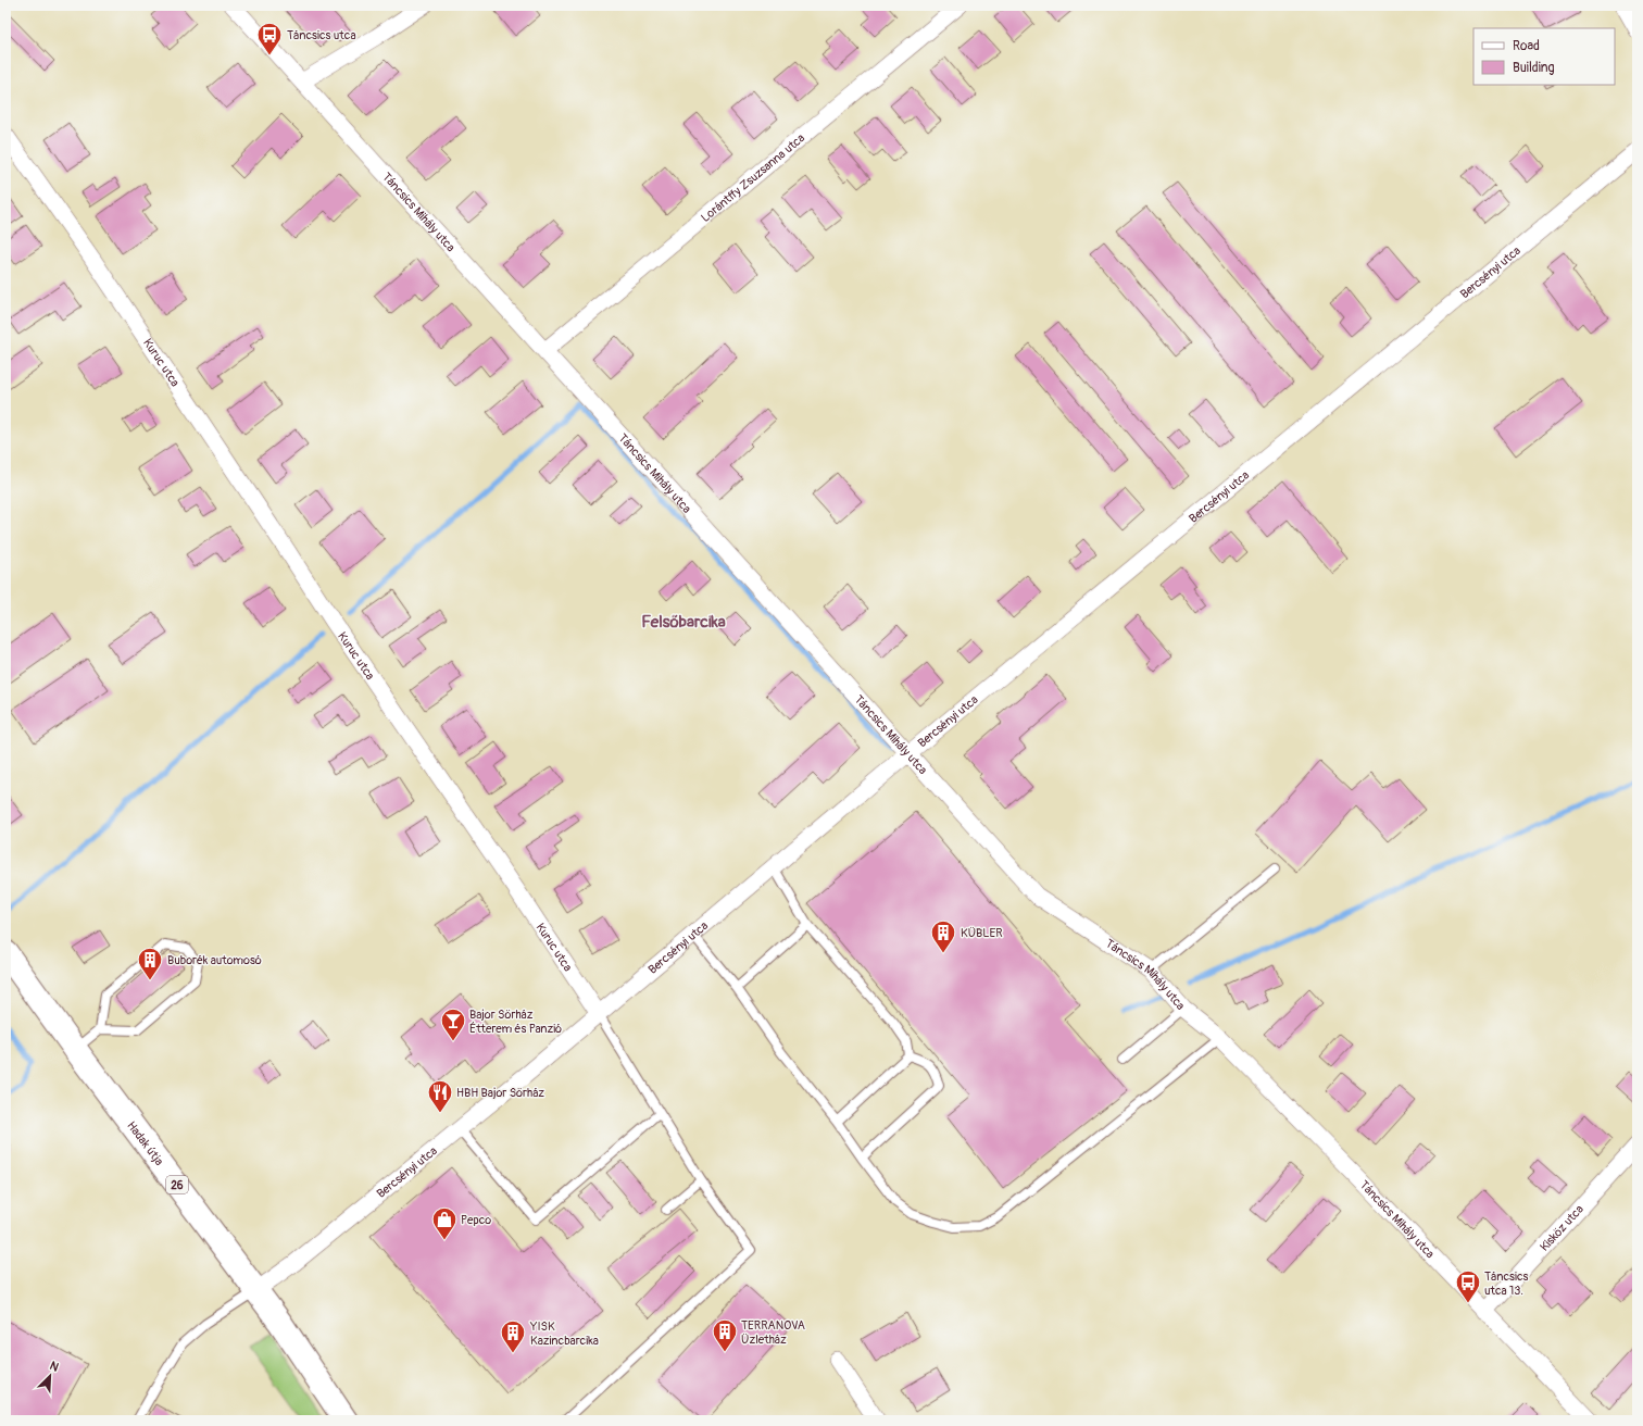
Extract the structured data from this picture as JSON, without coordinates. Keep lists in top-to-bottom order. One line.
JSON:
{"streets":{"main road":["Hadak útja","26"],"street":["Lorántffy Zsuzsanna utca","Táncsics Mihály utca","Bercsényi utca","Kuruc utca","Kisköz utca"]},"crossings":[["Lorántffy Zsuzsanna utca","Táncsics Mihály utca"],["Táncsics Mihály utca","Bercsényi utca"],["Táncsics Mihály utca","Kisköz utca"],["Bercsényi utca","Kuruc utca"],["Bercsényi utca","Hadak útja"]],"districts":["Felsőbarcika"],"places":{"bus stop":["Táncsics utca","Táncsics utca 13."],"building":["KÜBLER","Buborék automosó","TERRANOVA Üzletház","YISK Kazincbarcika"],"bar":["Bajor Sörház Étterem és Panzió"],"restaurant":["HBH Bajor Sörház"],"shop":["Pepco"]},"legend":["Road","Building"],"north":"top right"}
